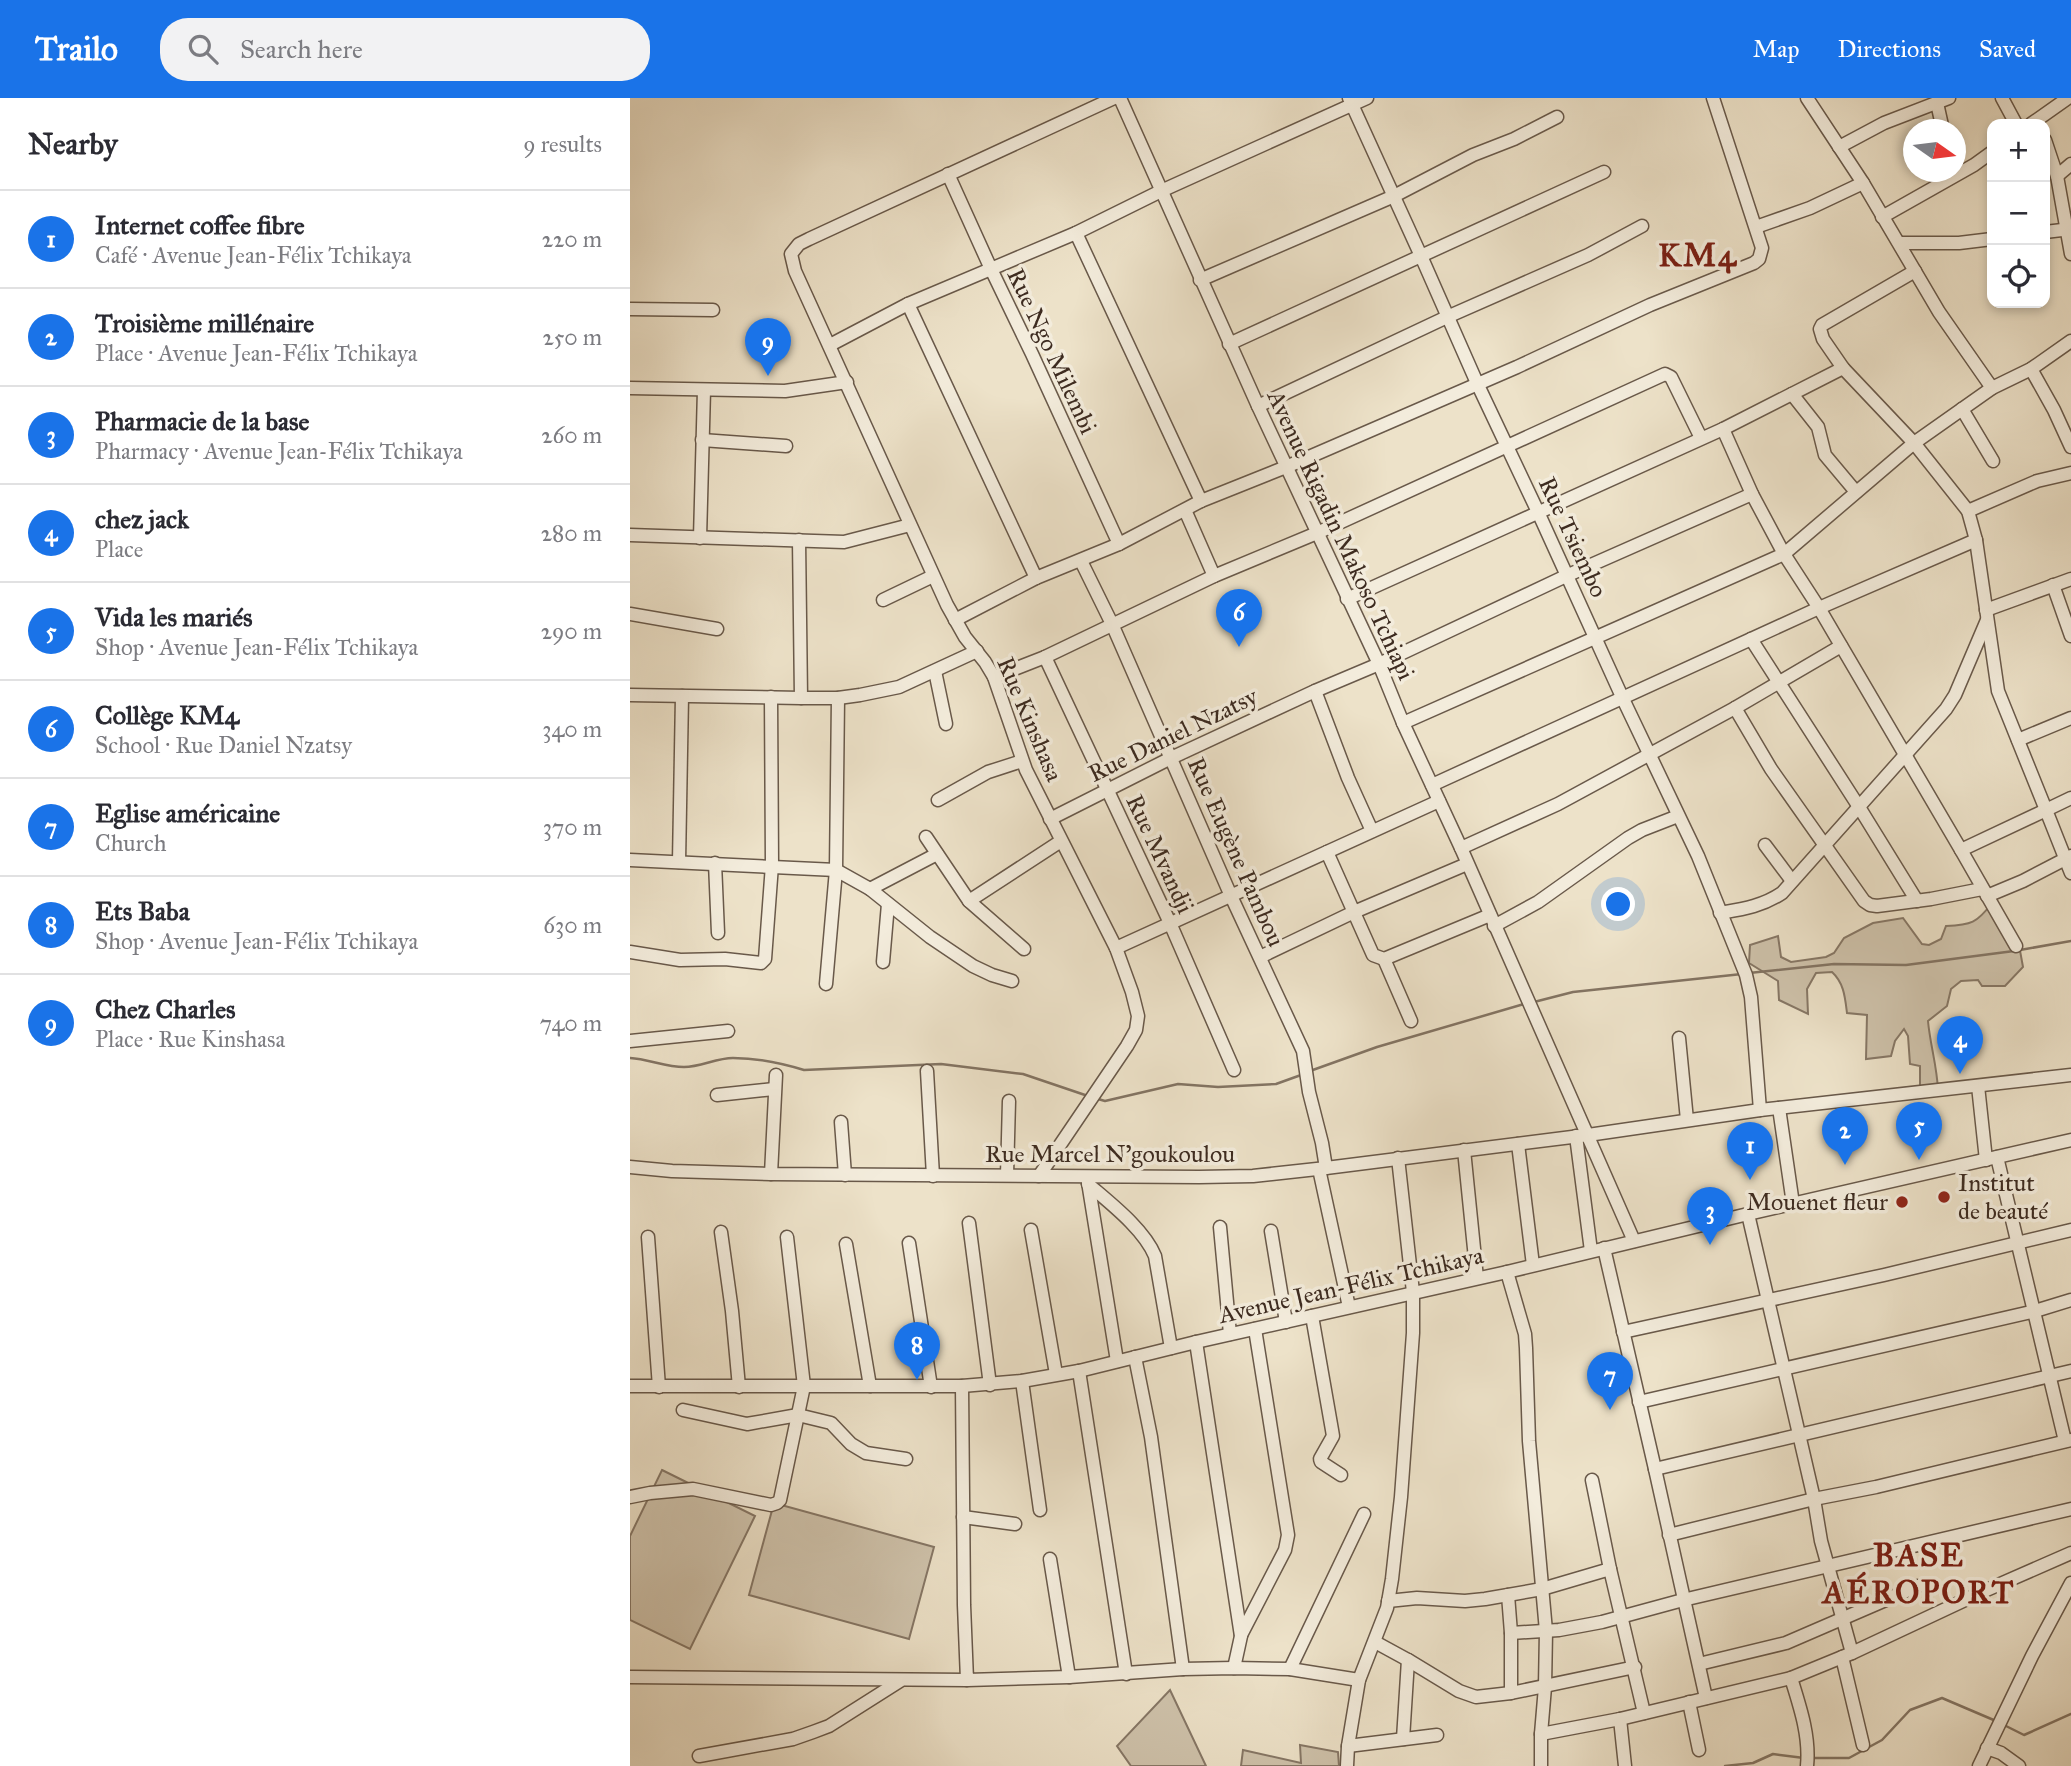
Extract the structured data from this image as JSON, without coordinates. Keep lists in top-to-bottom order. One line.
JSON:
{"streets":{"street":["Rue Ngo Milembi","Avenue Rigadin Makoso Tchiapi","Rue Tsiembo","Rue Kinshasa","Rue Daniel Nzatsy","Rue Eugène Pambou","Rue Mvandji","Rue Marcel N'goukoulou","Avenue Jean-Félix Tchikaya"]},"crossings":[["Rue Ngo Milembi","Rue Kinshasa"],["Avenue Rigadin Makoso Tchiapi","Rue Daniel Nzatsy"],["Avenue Rigadin Makoso Tchiapi","Rue Marcel N'goukoulou"],["Avenue Rigadin Makoso Tchiapi","Avenue Jean-Félix Tchikaya"],["Rue Tsiembo","Rue Daniel Nzatsy"],["Rue Tsiembo","Rue Marcel N'goukoulou"],["Rue Kinshasa","Rue Daniel Nzatsy"],["Rue Kinshasa","Rue Marcel N'goukoulou"],["Rue Daniel Nzatsy","Rue Eugène Pambou"],["Rue Daniel Nzatsy","Rue Mvandji"],["Rue Eugène Pambou","Rue Marcel N'goukoulou"],["Rue Eugène Pambou","Avenue Jean-Félix Tchikaya"]],"districts":["KM4","BASE AÉROPORT"],"places":["Institut de beauté","Mouenet fleur"],"north":"right","page":{"header":"Trailo","search":"Search here","nav":["Map","Directions","Saved"],"heading":["Nearby","9 results"],"map_buttons":["+","−"],"list":[{"mark":"1","name":"Internet coffee fibre","note":"Café · Avenue Jean-Félix Tchikaya","value":"220 m"},{"mark":"2","name":"Troisième millénaire","note":"Place · Avenue Jean-Félix Tchikaya","value":"250 m"},{"mark":"3","name":"Pharmacie de la base","note":"Pharmacy · Avenue Jean-Félix Tchikaya","value":"260 m"},{"mark":"4","name":"chez jack","note":"Place","value":"280 m"},{"mark":"5","name":"Vida les mariés","note":"Shop · Avenue Jean-Félix Tchikaya","value":"290 m"},{"mark":"6","name":"Collège KM4","note":"School · Rue Daniel Nzatsy","value":"340 m"},{"mark":"7","name":"Eglise américaine","note":"Church","value":"370 m"},{"mark":"8","name":"Ets Baba","note":"Shop · Avenue Jean-Félix Tchikaya","value":"630 m"},{"mark":"9","name":"Chez Charles","note":"Place · Rue Kinshasa","value":"740 m"}],"pins":["9","6","4","5","2","1","3","8","7"]}}
